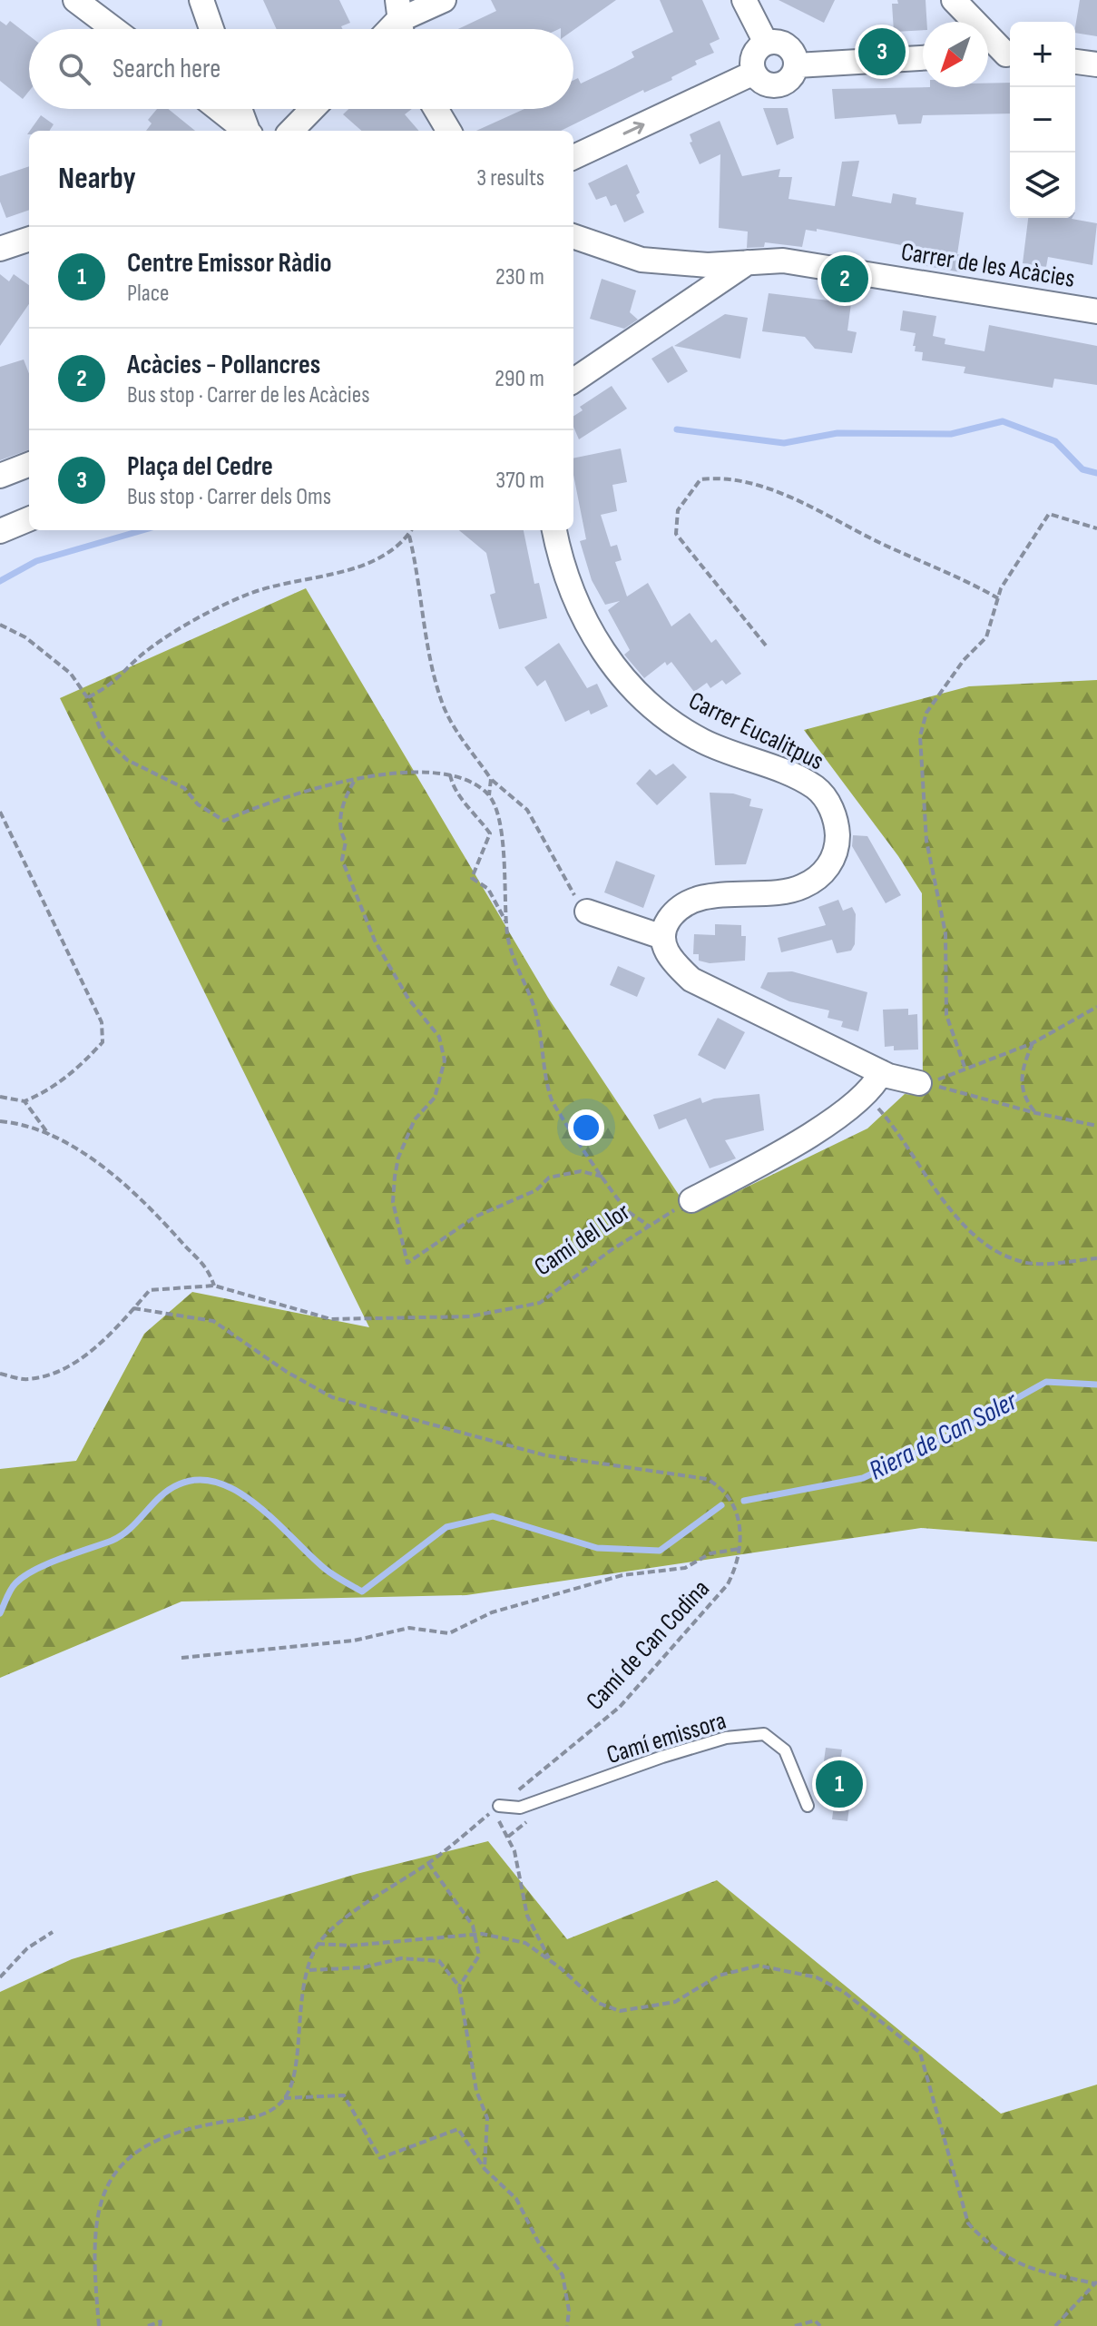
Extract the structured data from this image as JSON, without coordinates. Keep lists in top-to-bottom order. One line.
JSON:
{"streets":{"street":["Carrer de les Acàcies","Carrer Eucalitpus"],"lane":["Camí emissora"],"path":["Camí del Llor","Camí de Can Codina"]},"crossings":[["Camí de Can Codina","Camí emissora"]],"water":["Riera de Can Soler"],"north":"bottom left","page":{"map_buttons":["+","−"],"pins":["3","2","1"],"search":"Search here","heading":["Nearby","3 results"],"list":[{"mark":"1","name":"Centre Emissor Ràdio","note":"Place","value":"230 m"},{"mark":"2","name":"Acàcies - Pollancres","note":"Bus stop · Carrer de les Acàcies","value":"290 m"},{"mark":"3","name":"Plaça del Cedre","note":"Bus stop · Carrer dels Oms","value":"370 m"}]}}
